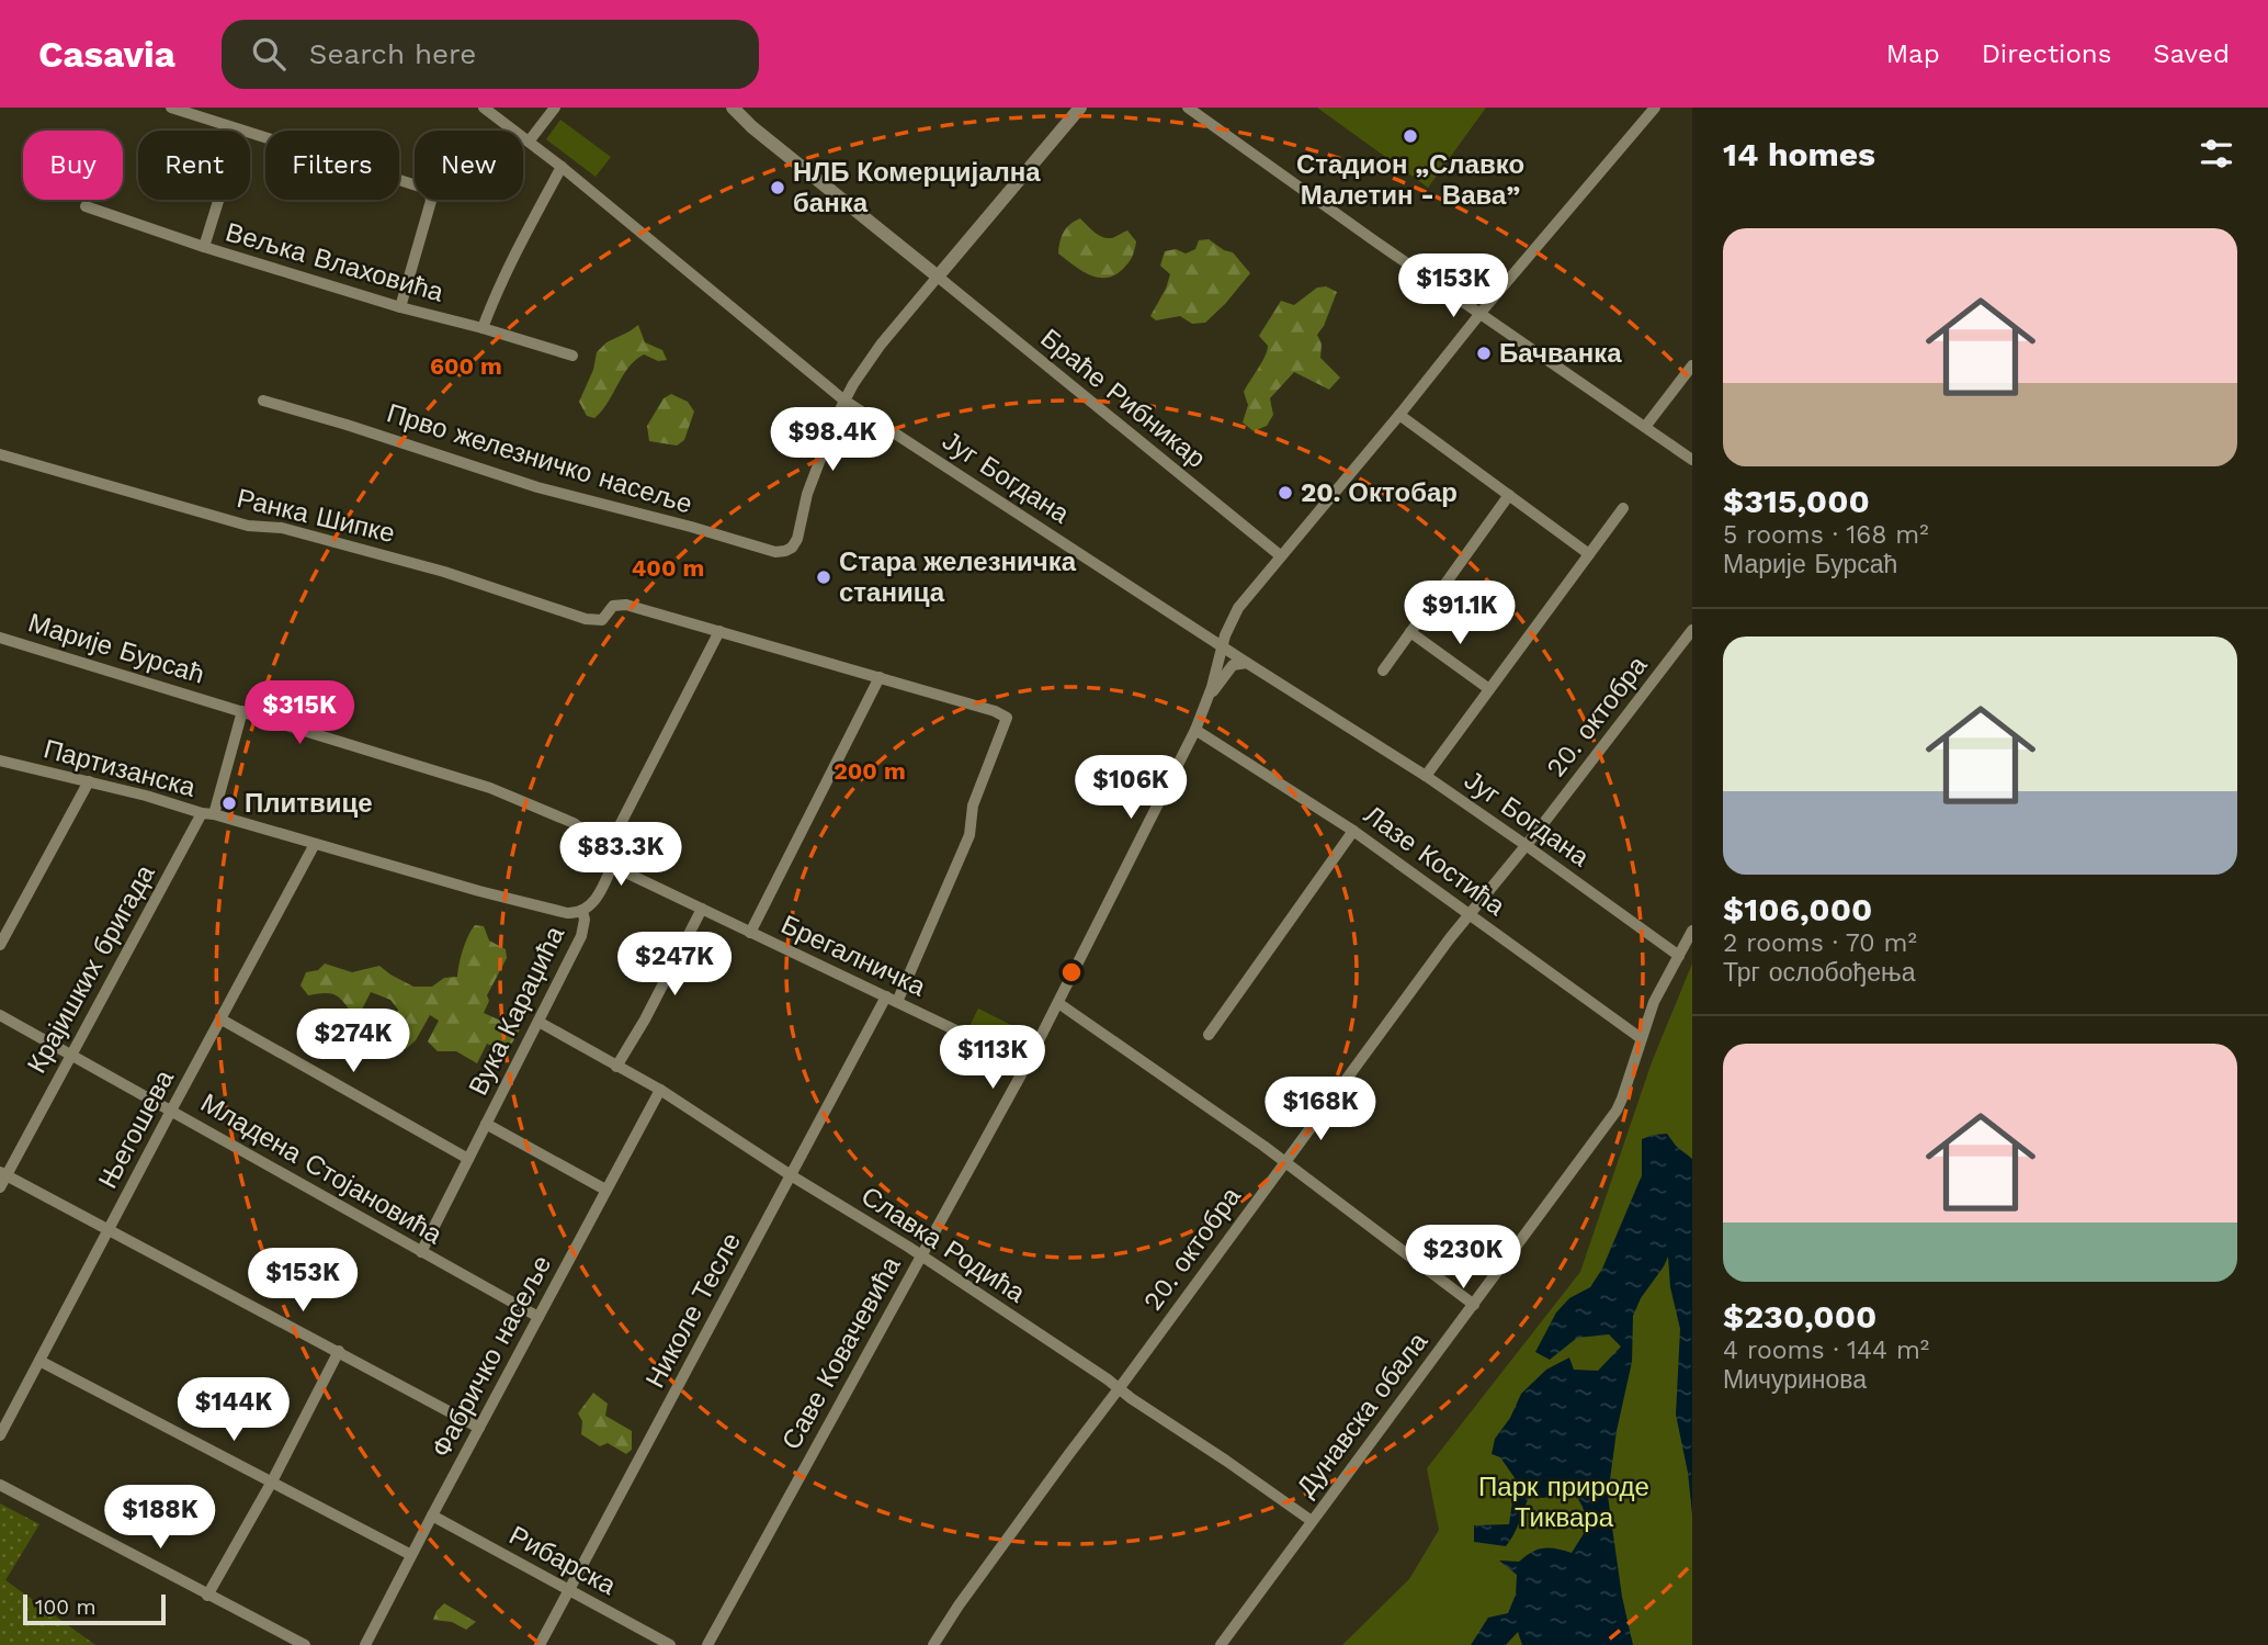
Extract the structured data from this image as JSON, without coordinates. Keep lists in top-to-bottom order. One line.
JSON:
{"streets":{"street":["Вељка Влаховића","Браће Рибникар","Прво железничко насеље","Југ Богдана","Ранка Шипке","Марије Бурсаћ","20. октобра","Партизанска","Лазе Костића","Брегалничка","Крајишких бригада","Вука Караџића","Његошева","Младена Стојановића","Славка Родића","Николе Тесле","Саве Ковачевића","Фабричко насеље","Дунавска обала","Рибарска"]},"crossings":[["Прво железничко насеље","Југ Богдана"],["Југ Богдана","20. октобра"],["Југ Богдана","Дунавска обала"],["20. октобра","Лазе Костића"],["20. октобра","Славка Родића"],["Партизанска","Крајишких бригада"],["Партизанска","Вука Караџића"],["Партизанска","Његошева"],["Лазе Костића","Саве Ковачевића"],["Лазе Костића","Дунавска обала"],["Брегалничка","Вука Караџића"],["Брегалничка","Николе Тесле"],["Брегалничка","Саве Ковачевића"],["Крајишких бригада","Младена Стојановића"],["Вука Караџића","Младена Стојановића"],["Вука Караџића","Славка Родића"],["Његошева","Младена Стојановића"],["Младена Стојановића","Фабричко насеље"],["Славка Родића","Николе Тесле"],["Славка Родића","Саве Ковачевића"],["Славка Родића","Фабричко насеље"],["Славка Родића","Дунавска обала"],["Николе Тесле","Рибарска"],["Фабричко насеље","Рибарска"]],"parks":["Парк природе Тиквара"],"places":["Стадион „Славко Малетин - Вава”","НЛБ Комерцијална банка","Бачванка","20. Октобар","Стара железничка станица","Плитвице"],"scale_bar":"100 m","page":{"header":"Casavia","search":"Search here","nav":["Map","Directions","Saved"],"heading":"14 homes","chip":["Buy","Rent","Filters","New"],"list":[{"name":"$315,000","note":"5 rooms · 168 m² · Марије Бурсаћ"},{"name":"$106,000","note":"2 rooms · 70 m² · Трг ослобођења"},{"name":"$230,000","note":"4 rooms · 144 m² · Мичуринова"}],"price":["$153K","$98.4K","$91.1K","$315K","$106K","$83.3K","$247K","$274K","$113K","$168K","$230K","$153K","$144K","$188K"],"scale":"100 m"},"rings":["600 m","400 m","200 m"]}
